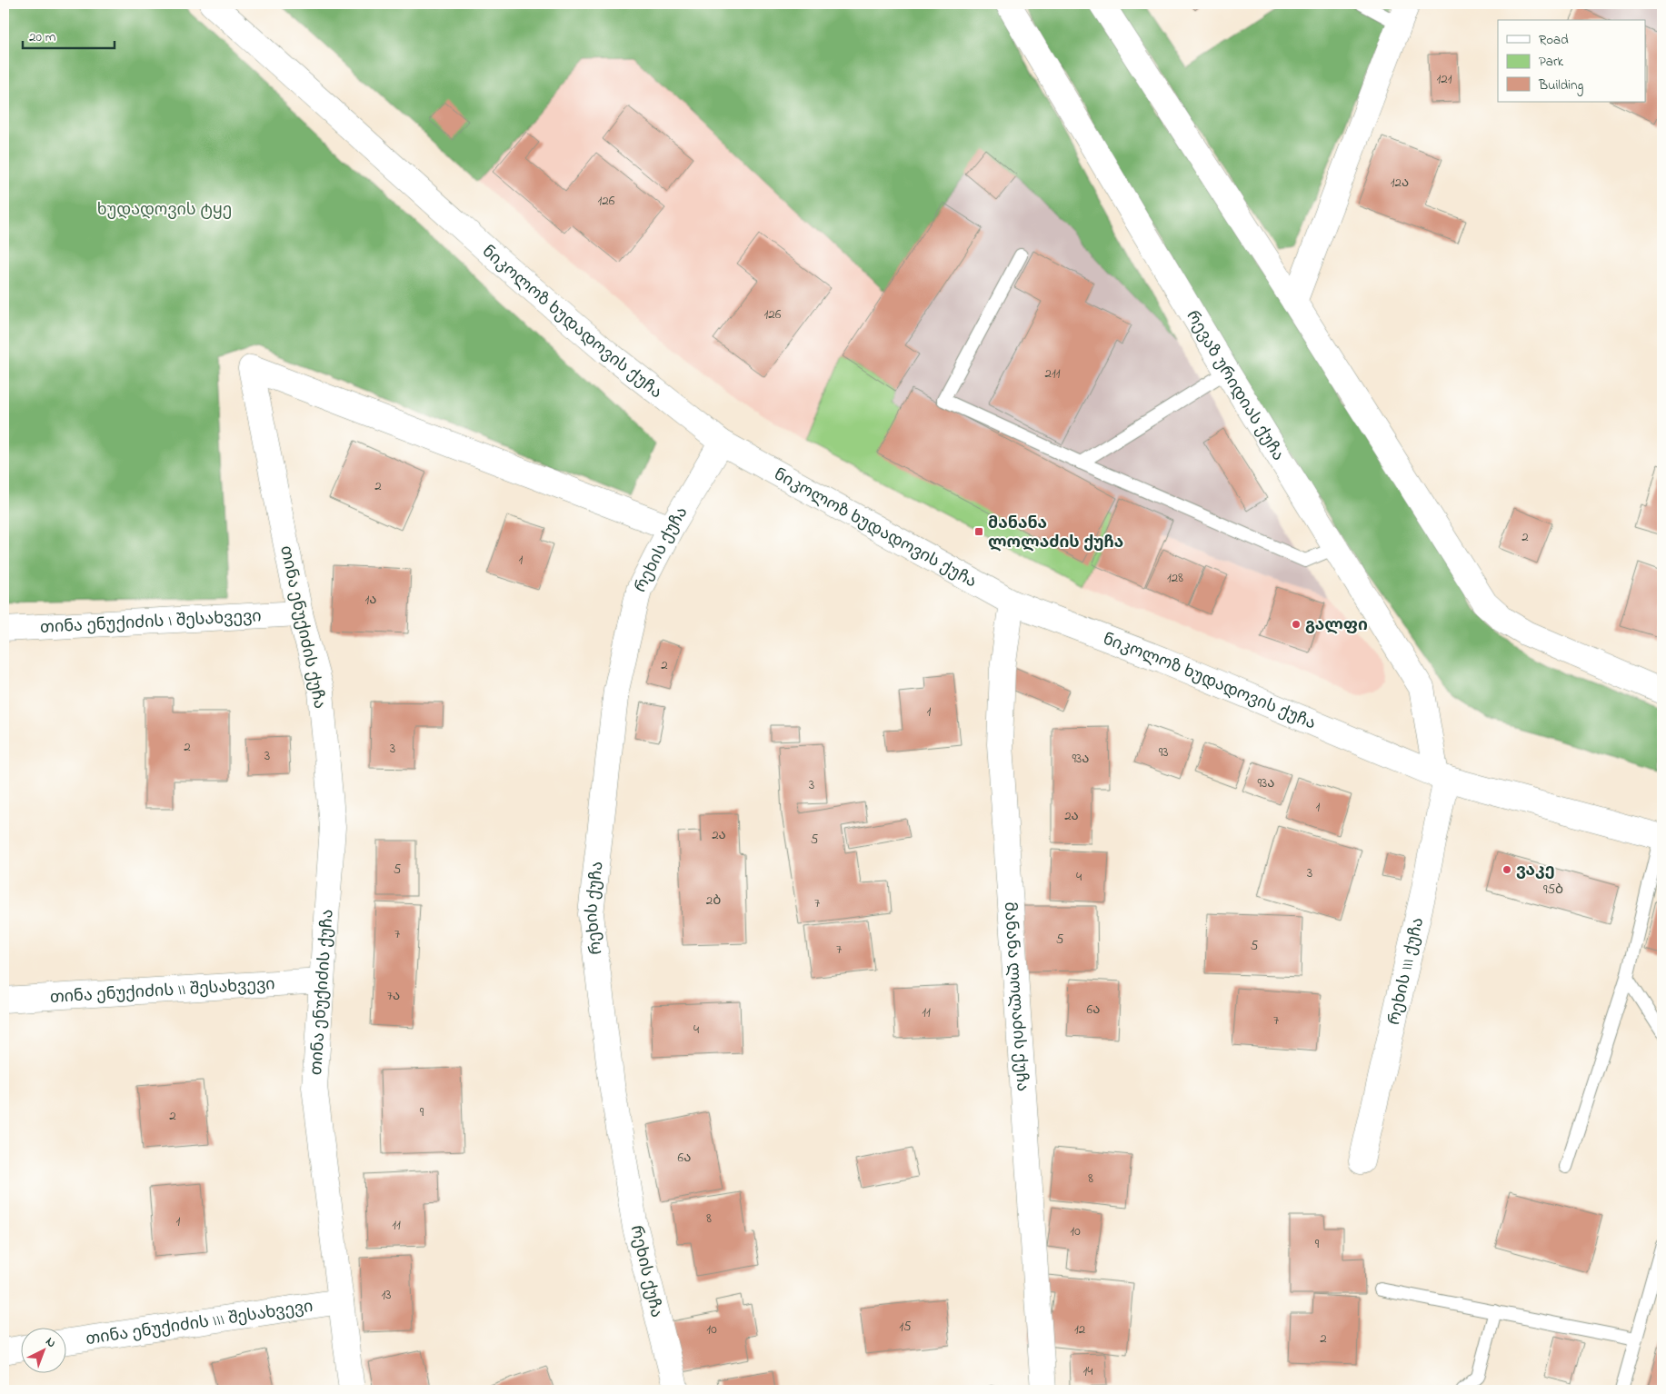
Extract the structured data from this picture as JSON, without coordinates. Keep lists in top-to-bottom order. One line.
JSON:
{"streets":{"street":["ნიკოლოზ ხუდადოვის ქუჩა","რევაზ ურიდიას ქუჩა","რეხის ქუჩა","თინა ენუქიძის I შესახვევი","თინა ენუქიძის ქუჩა","რეხის III ქუჩა","თინა ენუქიძის II შესახვევი","მანანა ლოლაძის ქუჩა","თინა ენუქიძის III შესახვევი"]},"crossings":[["ნიკოლოზ ხუდადოვის ქუჩა","რევაზ ურიდიას ქუჩა"],["ნიკოლოზ ხუდადოვის ქუჩა","რეხის ქუჩა"],["ნიკოლოზ ხუდადოვის ქუჩა","რეხის III ქუჩა"],["ნიკოლოზ ხუდადოვის ქუჩა","მანანა ლოლაძის ქუჩა"],["რევაზ ურიდიას ქუჩა","რეხის III ქუჩა"],["რეხის ქუჩა","თინა ენუქიძის ქუჩა"],["თინა ენუქიძის I შესახვევი","თინა ენუქიძის ქუჩა"],["თინა ენუქიძის ქუჩა","თინა ენუქიძის II შესახვევი"],["თინა ენუქიძის ქუჩა","თინა ენუქიძის III შესახვევი"]],"parks":["ხუდადოვის ტყე"],"places":{"transit":["მანანა ლოლაძის ქუჩა"],"other":["გალფი","ვაკე"]},"house_numbers":["121","12ა","126","126","211","2","2","1","128","1ა","2","1","2","3","93","3","93ა","93ა","3","1","2ა","2ა","5","5","3","4","95ბ","2ბ","7","7","5","5","7","7ა","6ა","11","7","4","9","2","6ა","8","8","1","11","10","9","13","15","10","12","2","14"],"legend":["Road","Park","Building"],"scale_bar":"20 m","north":"top right"}
